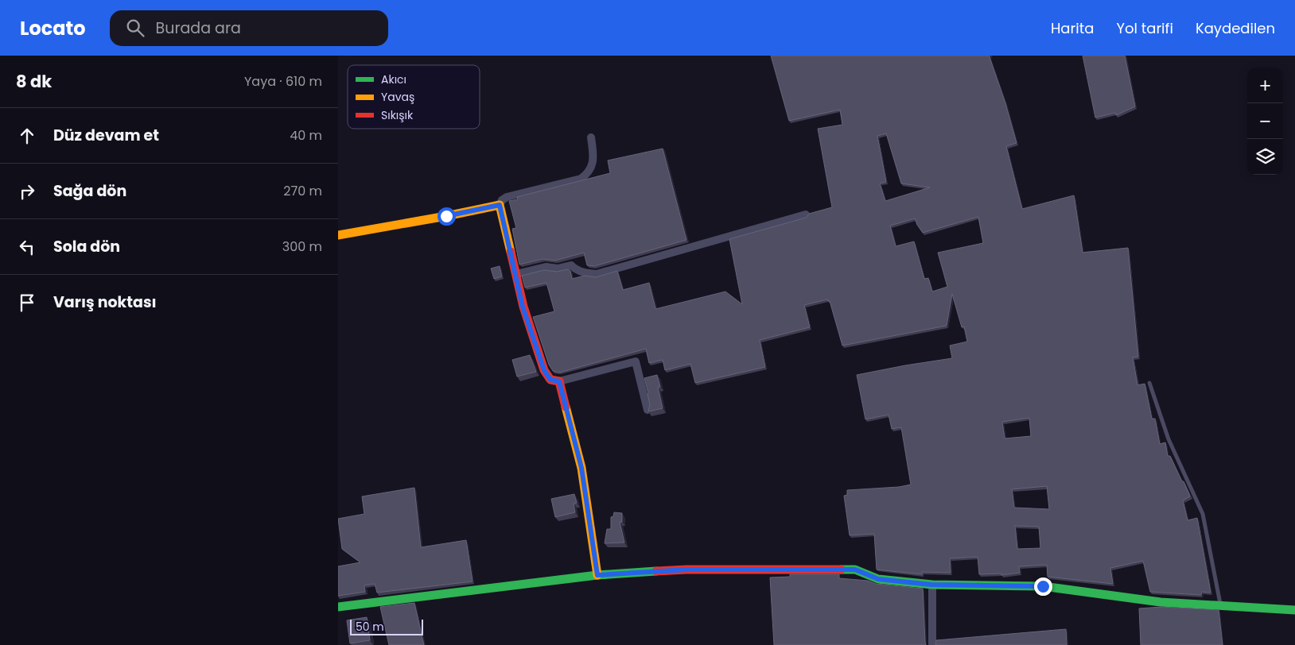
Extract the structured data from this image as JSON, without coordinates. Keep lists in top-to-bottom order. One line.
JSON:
{"legend":["Akıcı","Yavaş","Sıkışık"],"scale_bar":"50 m","page":{"header":"Locato","search":"Burada ara","nav":["Harita","Yol tarifi","Kaydedilen"],"heading":["8 dk","Yaya · 610 m"],"map_buttons":["+","−"],"list":[["Düz devam et","40 m"],["Sağa dön","270 m"],["Sola dön","300 m"],"Varış noktası"],"scale":"50 m"}}
